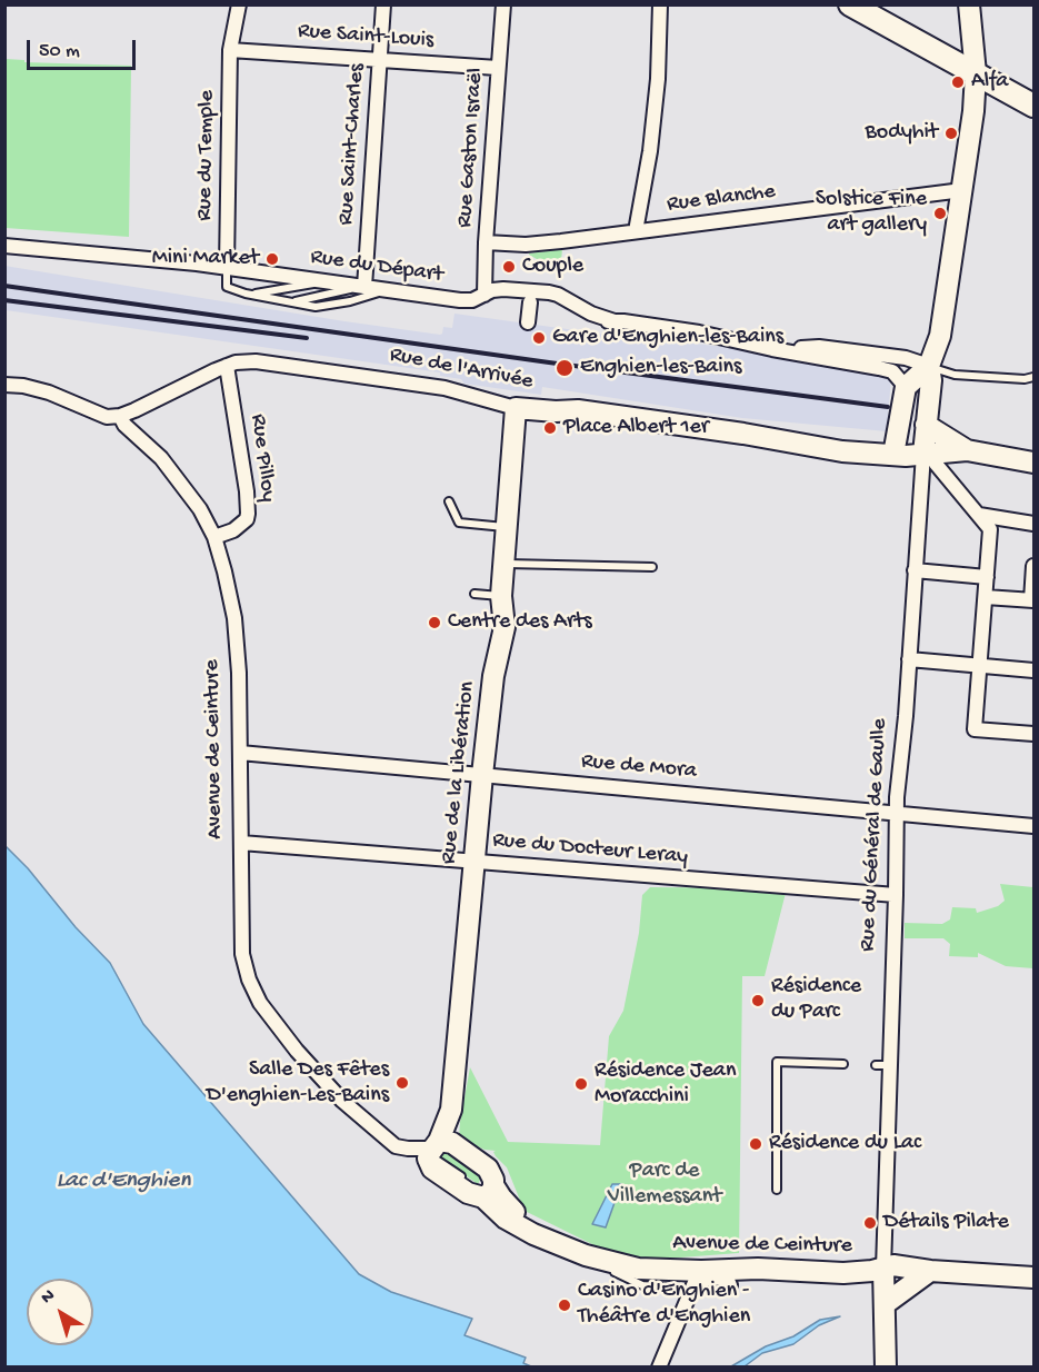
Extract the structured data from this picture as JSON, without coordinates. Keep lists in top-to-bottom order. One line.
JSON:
{"streets":{"main road":["Rue de l'Arrivée","Avenue de Ceinture","Rue de la Libération","Rue du Général de Gaulle"],"street":["Rue Saint-Louis","Rue Saint-Charles","Rue Gaston Israël","Rue du Temple","Rue Blanche","Rue du Départ","Rue Pilloy","Rue de Mora","Rue du Docteur Leray"]},"crossings":[["Rue Saint-Louis","Rue Saint-Charles"],["Rue Saint-Louis","Rue Gaston Israël"],["Rue Saint-Louis","Rue du Temple"],["Rue Saint-Charles","Rue du Départ"],["Rue Gaston Israël","Rue Blanche"],["Rue Gaston Israël","Rue du Départ"],["Rue du Temple","Rue du Départ"],["Rue Blanche","Rue du Général de Gaulle"],["Rue de l'Arrivée","Rue Pilloy"],["Rue de l'Arrivée","Avenue de Ceinture"],["Rue de l'Arrivée","Rue de la Libération"],["Rue de l'Arrivée","Rue du Général de Gaulle"],["Rue Pilloy","Avenue de Ceinture"],["Avenue de Ceinture","Rue de Mora"],["Avenue de Ceinture","Rue de la Libération"],["Avenue de Ceinture","Rue du Général de Gaulle"],["Avenue de Ceinture","Rue du Docteur Leray"],["Rue de Mora","Rue de la Libération"],["Rue de Mora","Rue du Général de Gaulle"],["Rue de la Libération","Rue du Docteur Leray"],["Rue du Général de Gaulle","Rue du Docteur Leray"]],"water":["Lac d'Enghien"],"parks":["Parc de Villemessant"],"places":["Alfa","Bodyhit","Solstice Fine art gallery","Mini Market","Couple","Gare d'Enghien-les-Bains","Enghien-les-Bains","Place Albert 1er","Centre des Arts","Résidence du Parc","Salle Des Fêtes D'enghien-Les-Bains","Résidence Jean Moracchini","Résidence du Lac","Détails Pilate","Casino d'Enghien - Théâtre d'Enghien"],"scale_bar":"50 m","north":"top left"}
